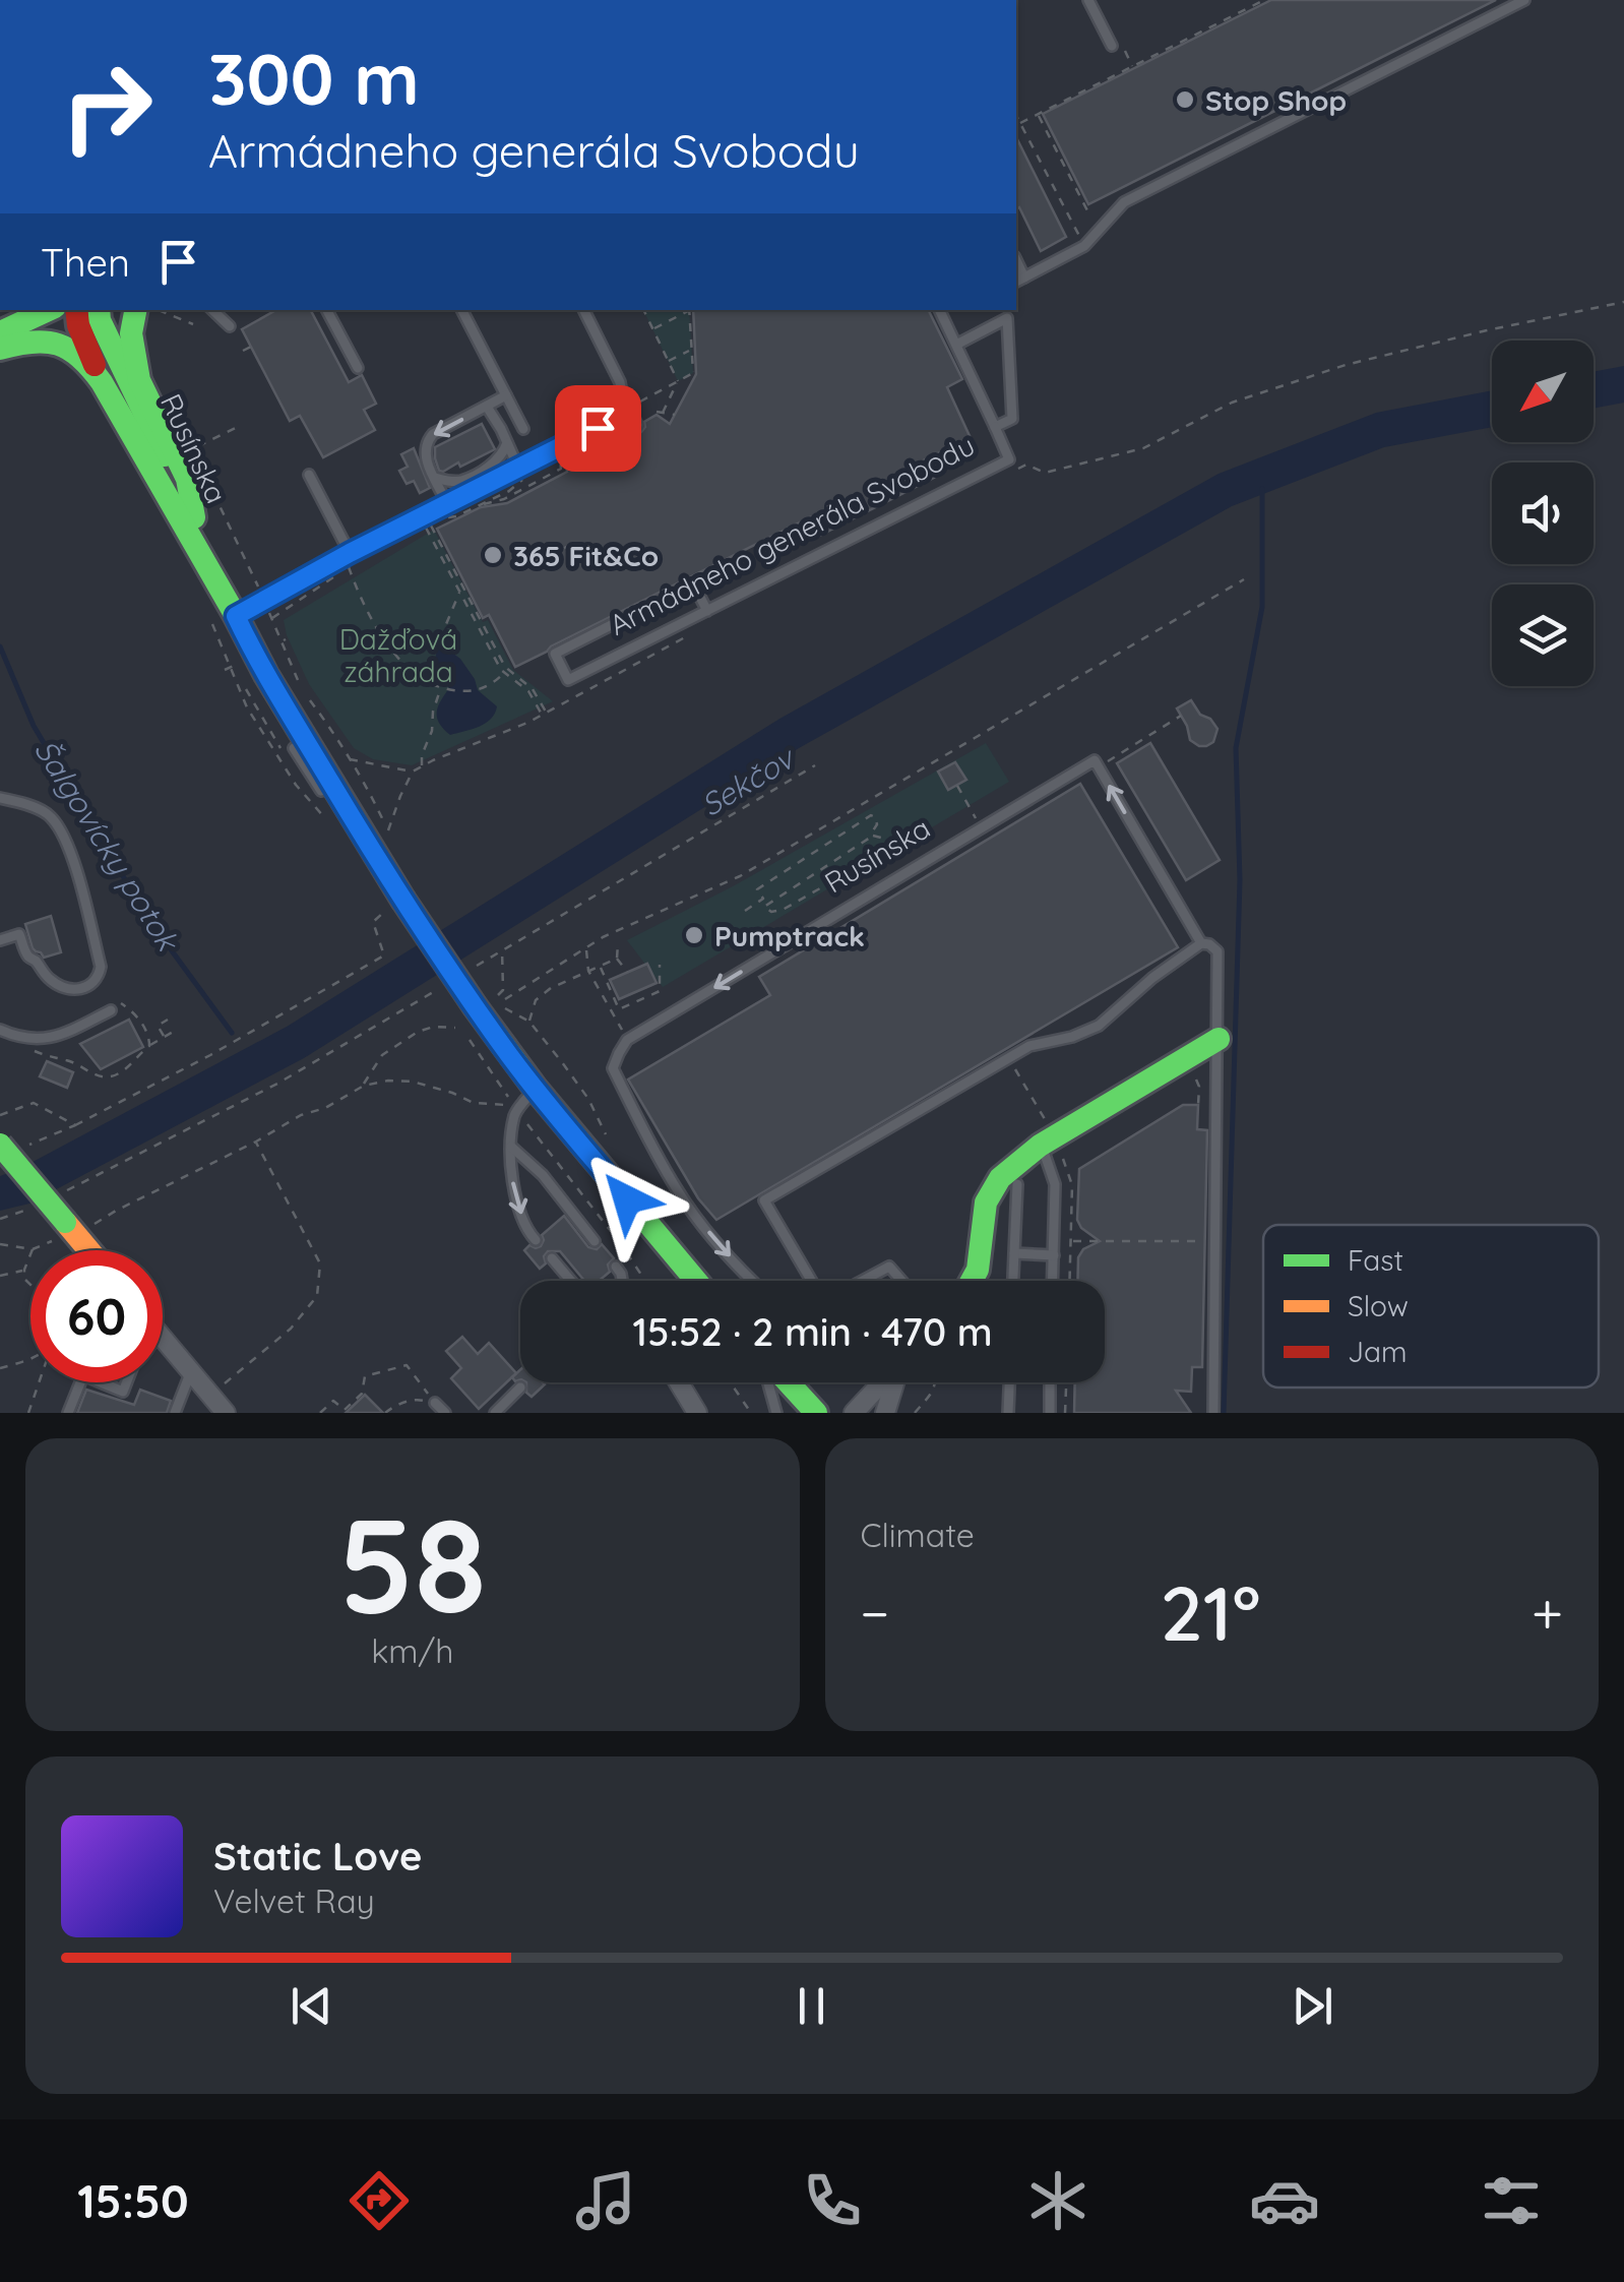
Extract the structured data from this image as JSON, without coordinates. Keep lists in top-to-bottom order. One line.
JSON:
{"streets":{"main road":["Rusínska"],"lane":["Armádneho generála Svobodu"]},"water":["Sekčov","Šalgovícky potok"],"parks":["Dažďová záhrada"],"places":["Stop Shop","365 Fit&Co","Pumptrack"],"legend":["Fast","Slow","Jam"],"north":"bottom left","page":{"turn":["300 m","Armádneho generála Svobodu"],"then":"Then","limit":"60","trip":"15:52 · 2 min · 470 m","tile":[["58","km/h"],"Climate"],"heat":["−","21°","+"],"song":["Static Love","Velvet Ray"],"tabs":"15:50"}}
